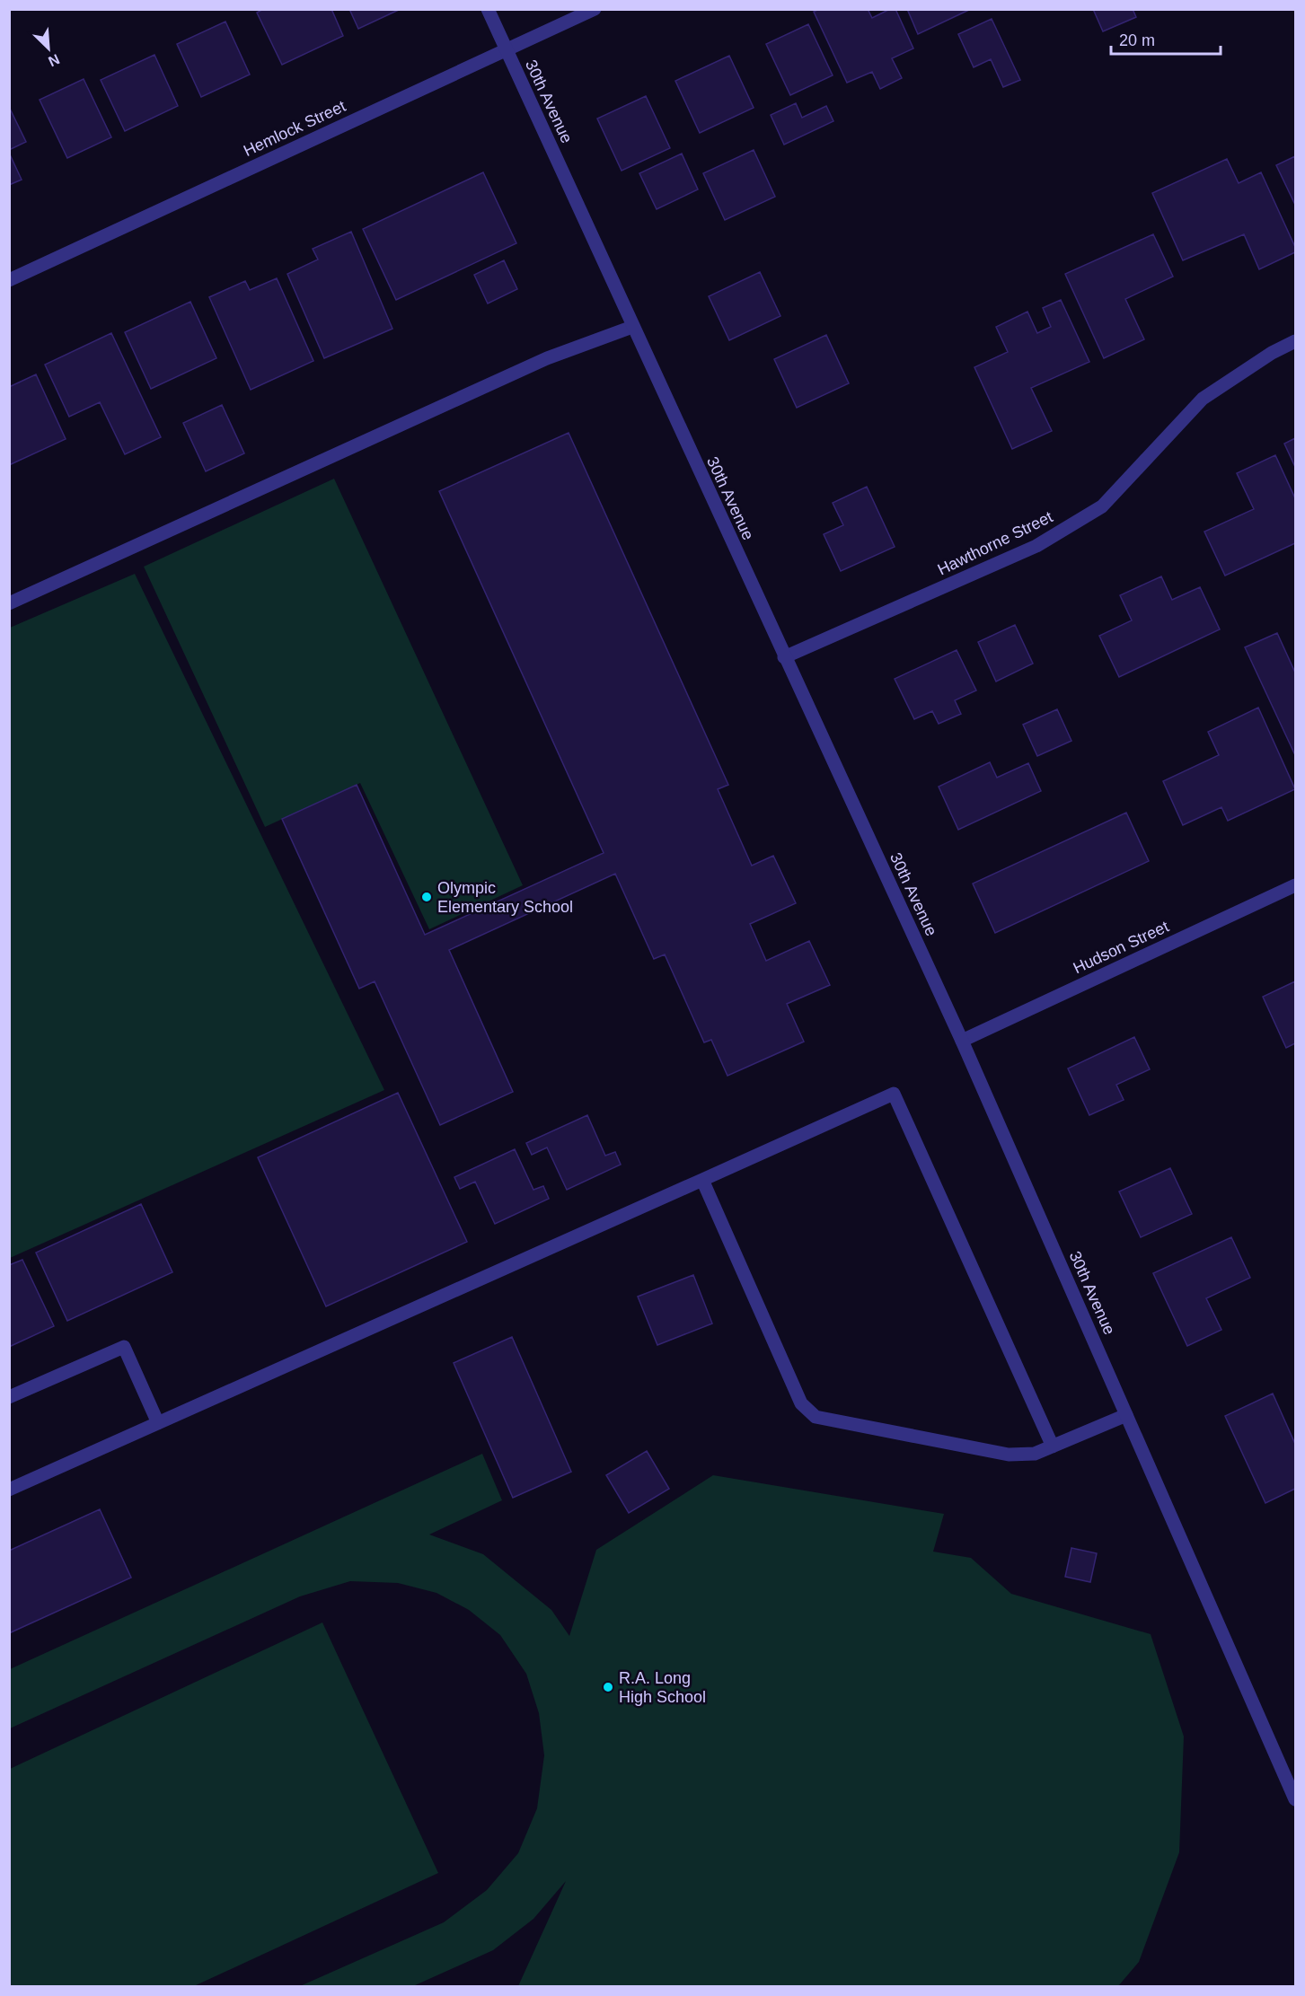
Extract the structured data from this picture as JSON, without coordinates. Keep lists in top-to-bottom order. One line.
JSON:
{"streets":{"street":["30th Avenue","Hemlock Street","Hawthorne Street","Hudson Street"]},"crossings":[["30th Avenue","Hemlock Street"],["30th Avenue","Hawthorne Street"],["30th Avenue","Hudson Street"]],"places":["Olympic Elementary School","R.A. Long High School"],"scale_bar":"20 m","north":"bottom right"}
